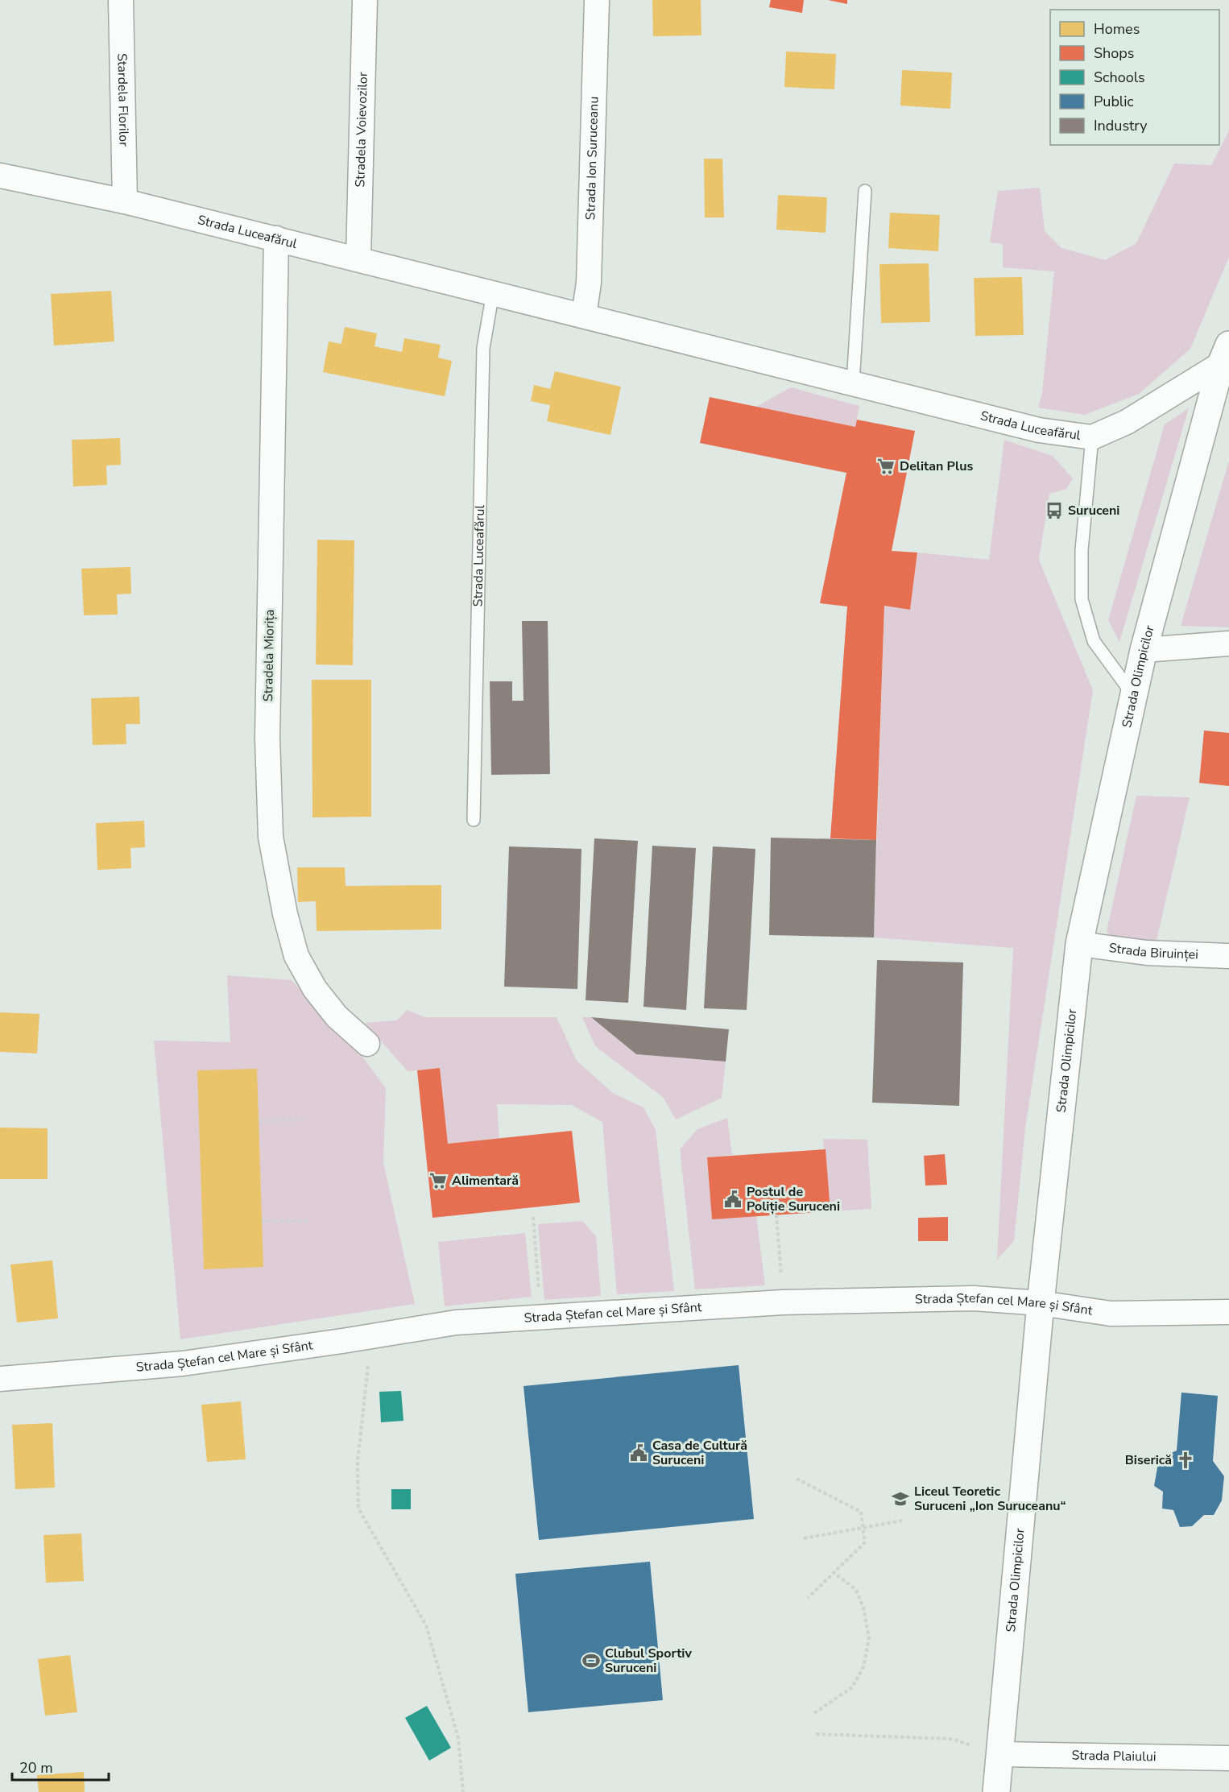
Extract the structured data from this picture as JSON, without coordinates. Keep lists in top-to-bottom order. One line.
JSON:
{"streets":{"main road":["Strada Olimpicilor"],"street":["Stardela Florilor","Stradela Voievozilor","Strada Ion Suruceanu","Strada Luceafărul","Stradela Miorița","Strada Biruinței","Strada Ștefan cel Mare și Sfânt","Strada Plaiului"]},"crossings":[["Stardela Florilor","Strada Luceafărul"],["Stradela Voievozilor","Strada Luceafărul"],["Strada Ion Suruceanu","Strada Luceafărul"],["Strada Luceafărul","Stradela Miorița"],["Strada Luceafărul","Strada Olimpicilor"],["Strada Olimpicilor","Strada Biruinței"],["Strada Olimpicilor","Strada Ștefan cel Mare și Sfânt"],["Strada Olimpicilor","Strada Plaiului"]],"places":{"supermarket":["Delitan Plus","Alimentară"],"bus stop":["Suruceni"],"public building":["Postul de Poliție Suruceni","Casa de Cultură Suruceni"],"church":["Biserică"],"school or university":["Liceul Teoretic Suruceni „Ion Suruceanu“"],"sports":["Clubul Sportiv Suruceni"]},"legend":["Homes","Shops","Schools","Public","Industry"],"scale_bar":"20 m"}
